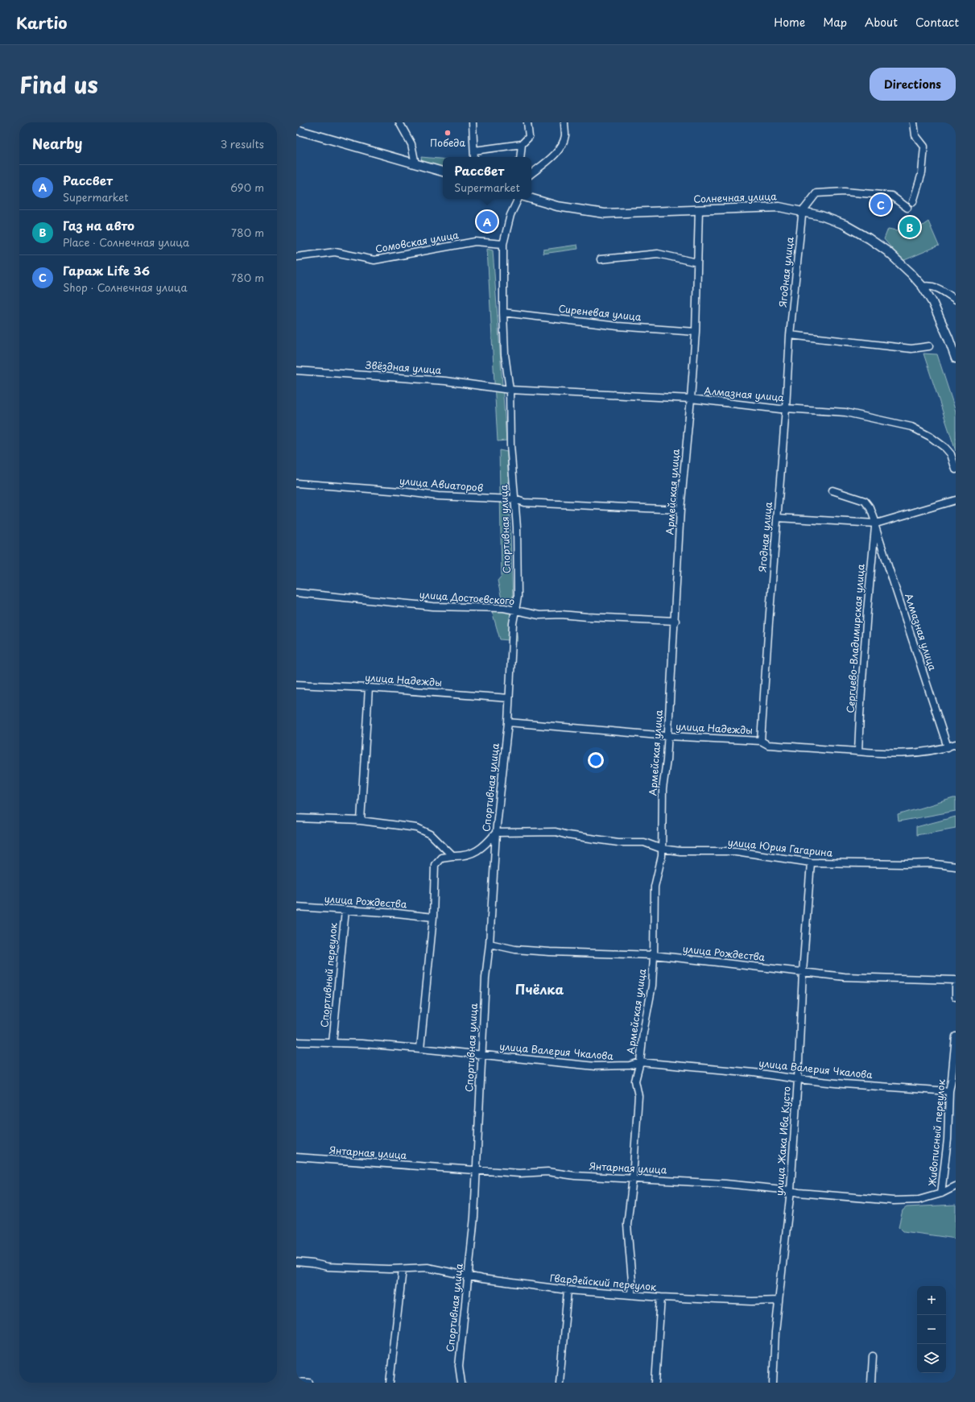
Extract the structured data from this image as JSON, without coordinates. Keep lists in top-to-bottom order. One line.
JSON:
{"streets":{"street":["Солнечная улица","Сомовская улица","Ягодная улица","Сиреневая улица","Звёздная улица","Алмазная улица","улица Авиаторов","Армейская улица","Спортивная улица","улица Достоевского","Сергиево-Владимирская улица","улица Надежды","улица Юрия Гагарина","улица Рождества","Спортивный переулок","улица Валерия Чкалова","Живописный переулок","улица Жака Ива Кусто","Янтарная улица","Гвардейский переулок"]},"crossings":[["Солнечная улица","Ягодная улица"],["Солнечная улица","Армейская улица"],["Сомовская улица","Спортивная улица"],["Ягодная улица","Алмазная улица"],["Ягодная улица","улица Надежды"],["Сиреневая улица","Армейская улица"],["Сиреневая улица","Спортивная улица"],["Звёздная улица","Алмазная улица"],["Звёздная улица","Спортивная улица"],["Алмазная улица","Армейская улица"],["Алмазная улица","Спортивная улица"],["Алмазная улица","Сергиево-Владимирская улица"],["Алмазная улица","улица Надежды"],["улица Авиаторов","Армейская улица"],["улица Авиаторов","Спортивная улица"],["Армейская улица","улица Достоевского"],["Армейская улица","улица Надежды"],["Армейская улица","улица Юрия Гагарина"],["Армейская улица","улица Рождества"],["Армейская улица","улица Валерия Чкалова"],["Армейская улица","Янтарная улица"],["Армейская улица","Гвардейский переулок"],["Спортивная улица","улица Достоевского"],["Спортивная улица","улица Надежды"],["Спортивная улица","улица Юрия Гагарина"],["Спортивная улица","улица Рождества"],["Спортивная улица","улица Валерия Чкалова"],["Спортивная улица","Янтарная улица"],["Спортивная улица","Гвардейский переулок"],["Сергиево-Владимирская улица","улица Надежды"],["улица Юрия Гагарина","улица Жака Ива Кусто"],["улица Рождества","Спортивный переулок"],["улица Рождества","улица Жака Ива Кусто"],["Спортивный переулок","улица Валерия Чкалова"],["улица Валерия Чкалова","Живописный переулок"],["улица Валерия Чкалова","улица Жака Ива Кусто"],["Живописный переулок","Янтарная улица"],["улица Жака Ива Кусто","Янтарная улица"],["улица Жака Ива Кусто","Гвардейский переулок"]],"districts":["Пчёлка"],"places":["Победа"],"page":{"header":"Kartio","nav":["Home","Map","About","Contact"],"title":"Find us","buttons":"Directions","heading":["Nearby","3 results"],"popup":["Рассвет","Supermarket"],"list":[{"mark":"A","name":"Рассвет","note":"Supermarket","value":"690 m"},{"mark":"B","name":"Газ на авто","note":"Place · Солнечная улица","value":"780 m"},{"mark":"C","name":"Гараж Life 36","note":"Shop · Солнечная улица","value":"780 m"}],"pins":["C","A","B"],"map_buttons":["+","−"]}}
